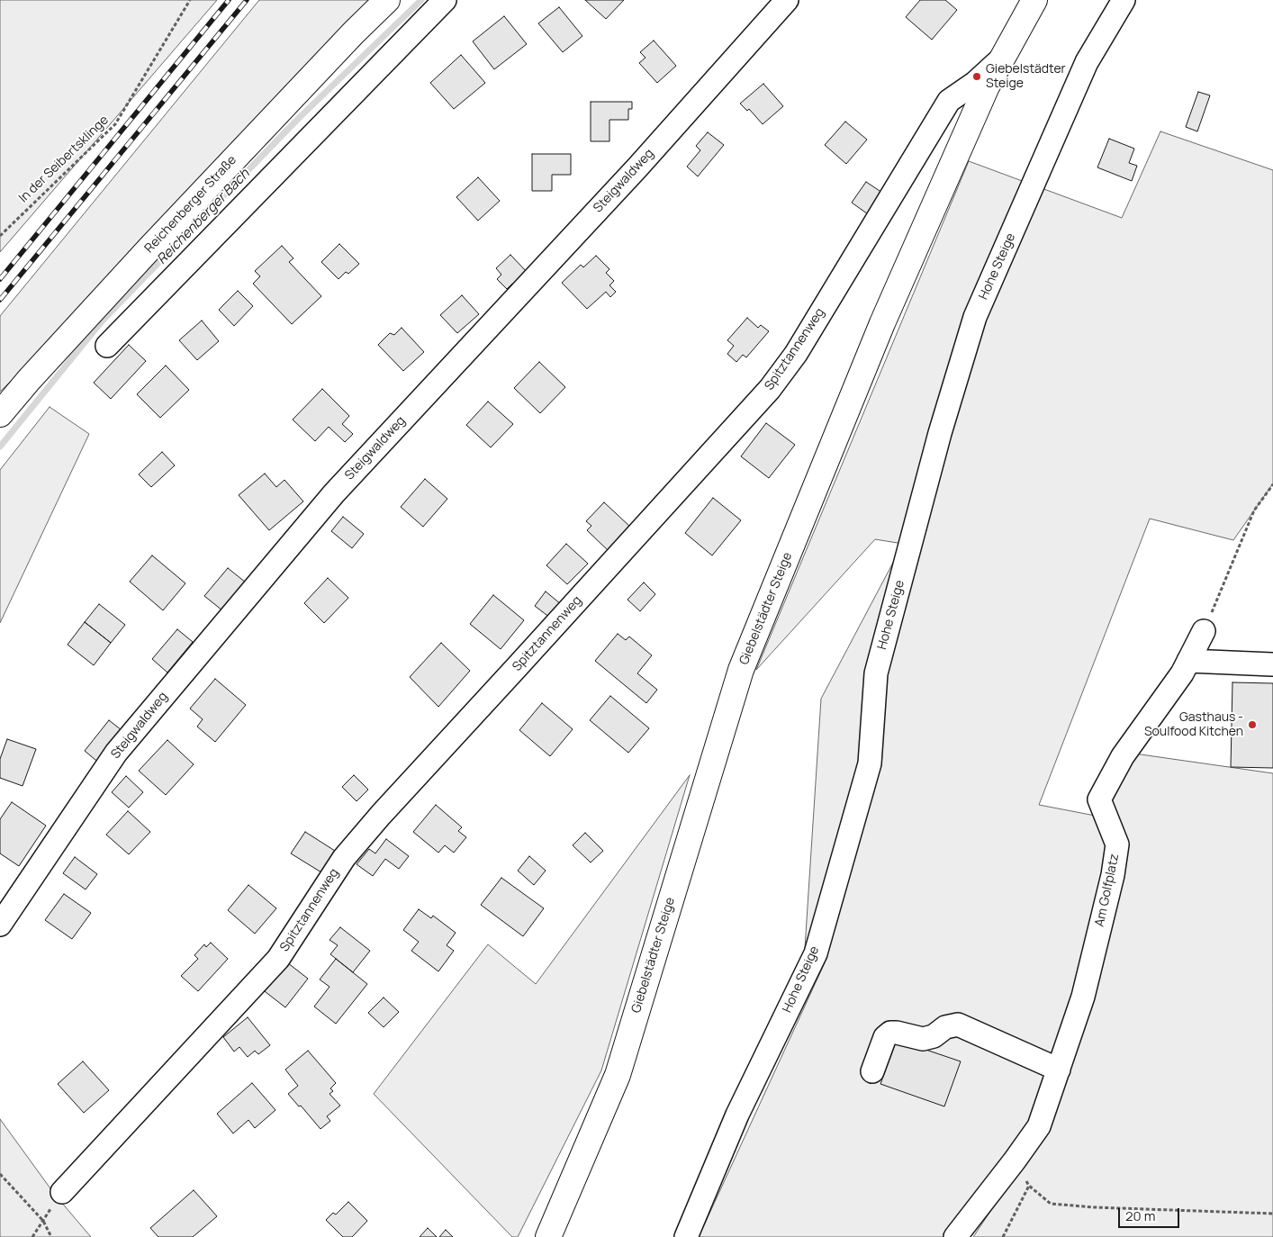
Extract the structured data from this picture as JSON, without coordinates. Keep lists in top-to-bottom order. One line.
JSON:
{"streets":{"main road":["Reichenberger Straße","Giebelstädter Steige"],"street":["Steigwaldweg","Hohe Steige","Spitztannenweg","Am Golfplatz"],"path":["In der Seibertsklinge"]},"crossings":[["Spitztannenweg","Giebelstädter Steige"]],"water":["Reichenberger Bach"],"places":["Giebelstädter Steige","Gasthaus - Soulfood Kitchen"],"scale_bar":"20 m"}
